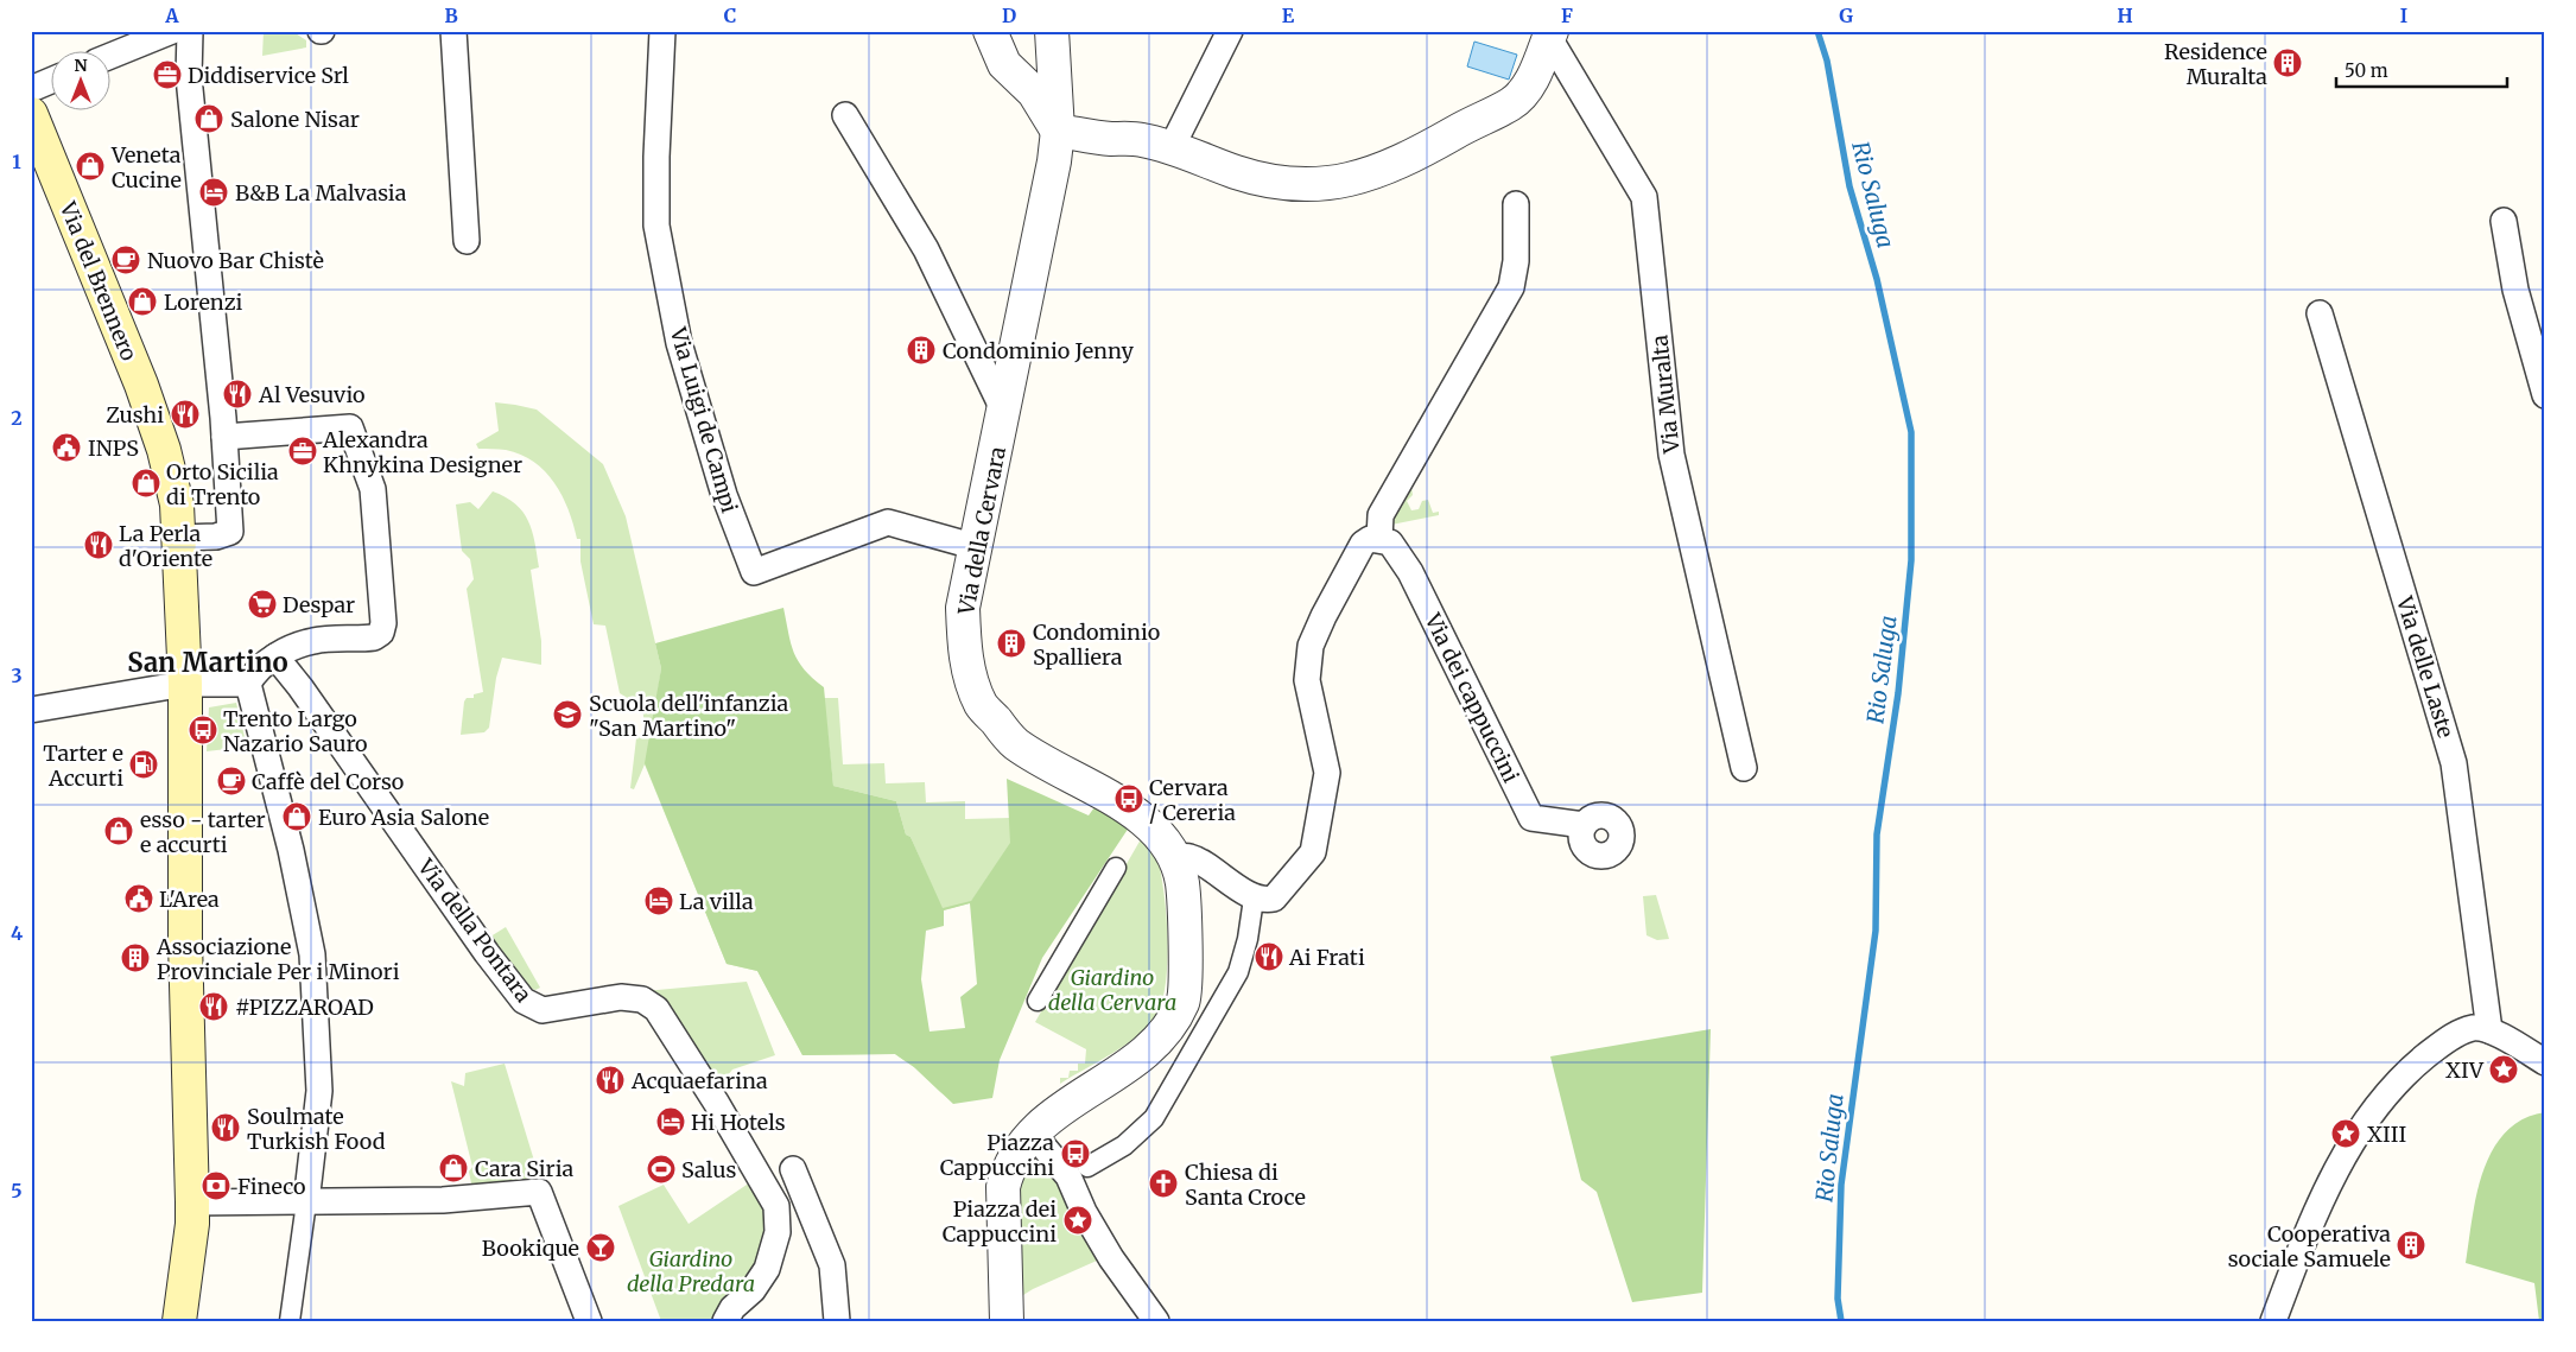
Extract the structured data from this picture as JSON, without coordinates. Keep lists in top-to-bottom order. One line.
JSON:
{"streets":{"main road":["Via del Brennero"],"street":["Via Muralta","Via Luigi de Campi","Via della Cervara","Via delle Laste","Via dei cappuccini","Via della Pontara"]},"crossings":[["Via Muralta","Via della Cervara"],["Via Luigi de Campi","Via della Cervara"]],"districts":["San Martino"],"water":["Rio Saluga"],"parks":["Giardino della Cervara","Giardino della Predara"],"places":{"building":["Residence Muralta","Condominio Jenny","Condominio Spalliera","Associazione Provinciale Per i Minori","Cooperativa sociale Samuele"],"office":["Diddiservice Srl","Alexandra Khnykina Designer"],"shop":["Salone Nisar","Veneta Cucine","Lorenzi","Orto Sicilia di Trento","Euro Asia Salone","esso - tarter e accurti","Cara Siria"],"hotel":["B&B La Malvasia","La villa","Hi Hotels"],"cafe":["Nuovo Bar Chistè","Caffè del Corso"],"restaurant":["Al Vesuvio","Zushi","La Perla d'Oriente","Ai Frati","#PIZZAROAD","Acquaefarina","Soulmate Turkish Food"],"public building":["INPS","L'Area"],"supermarket":["Despar"],"school or university":["Scuola dell'infanzia \"San Martino\""],"bus stop":["Trento Largo Nazario Sauro","Cervara / Cereria","Piazza Cappuccini"],"fuel station":["Tarter e Accurti"],"place":["XIV","XIII","Piazza dei Cappuccini"],"sports":["Salus"],"church":["Chiesa di Santa Croce"],"bank":["Fineco"],"bar":["Bookique"]},"scale_bar":"50 m","north":"top","grid":{"columns":["A","B","C","D","E","F","G","H","I"],"rows":["1","2","3","4","5"]}}
